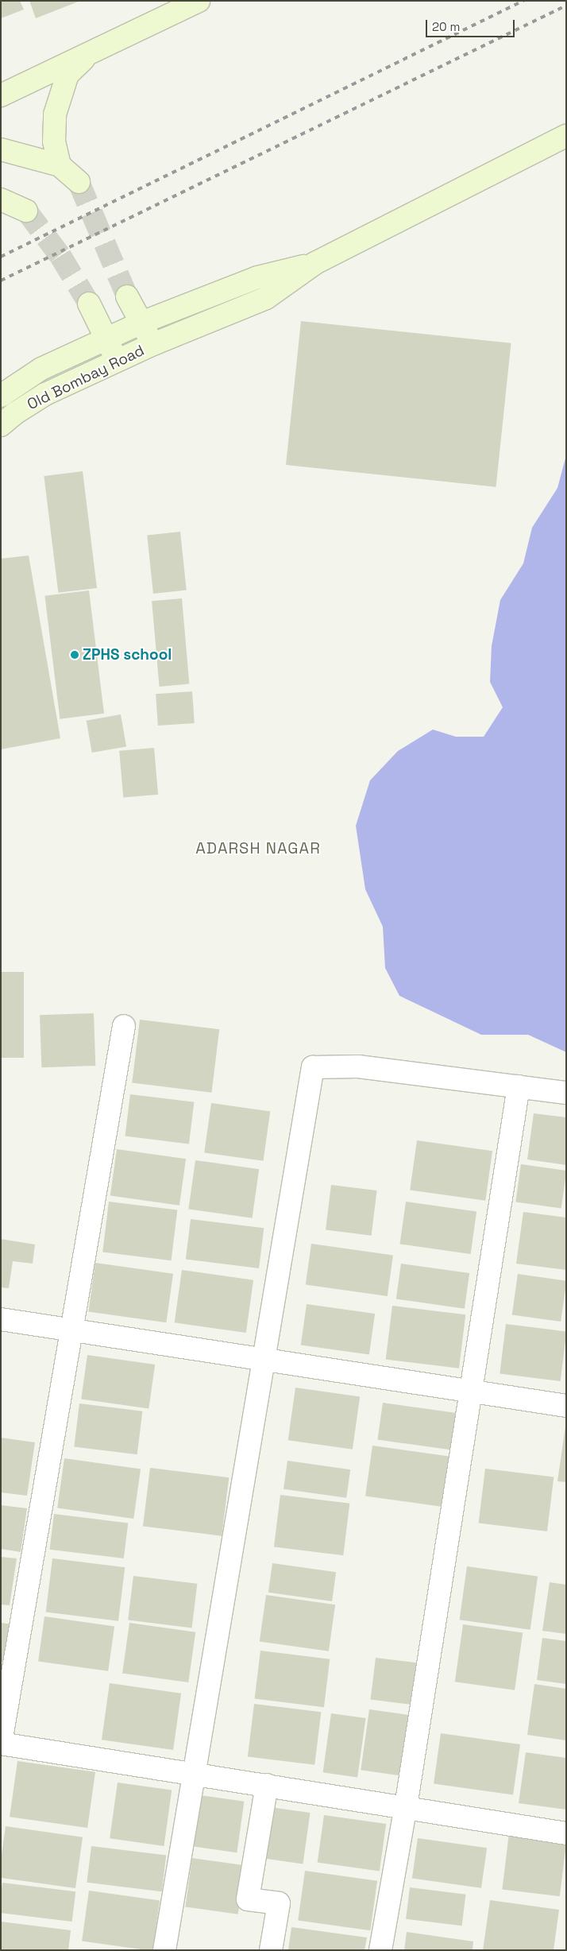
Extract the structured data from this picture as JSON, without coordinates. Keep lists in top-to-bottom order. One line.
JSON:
{"streets":{"street":["Old Bombay Road"]},"districts":["ADARSH NAGAR"],"places":["ZPHS school"],"scale_bar":"20 m"}
